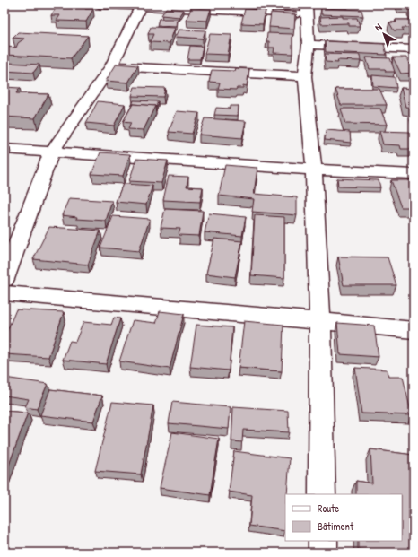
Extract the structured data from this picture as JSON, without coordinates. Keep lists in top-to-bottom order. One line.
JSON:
{"legend":["Route","Bâtiment"],"north":"top left"}
